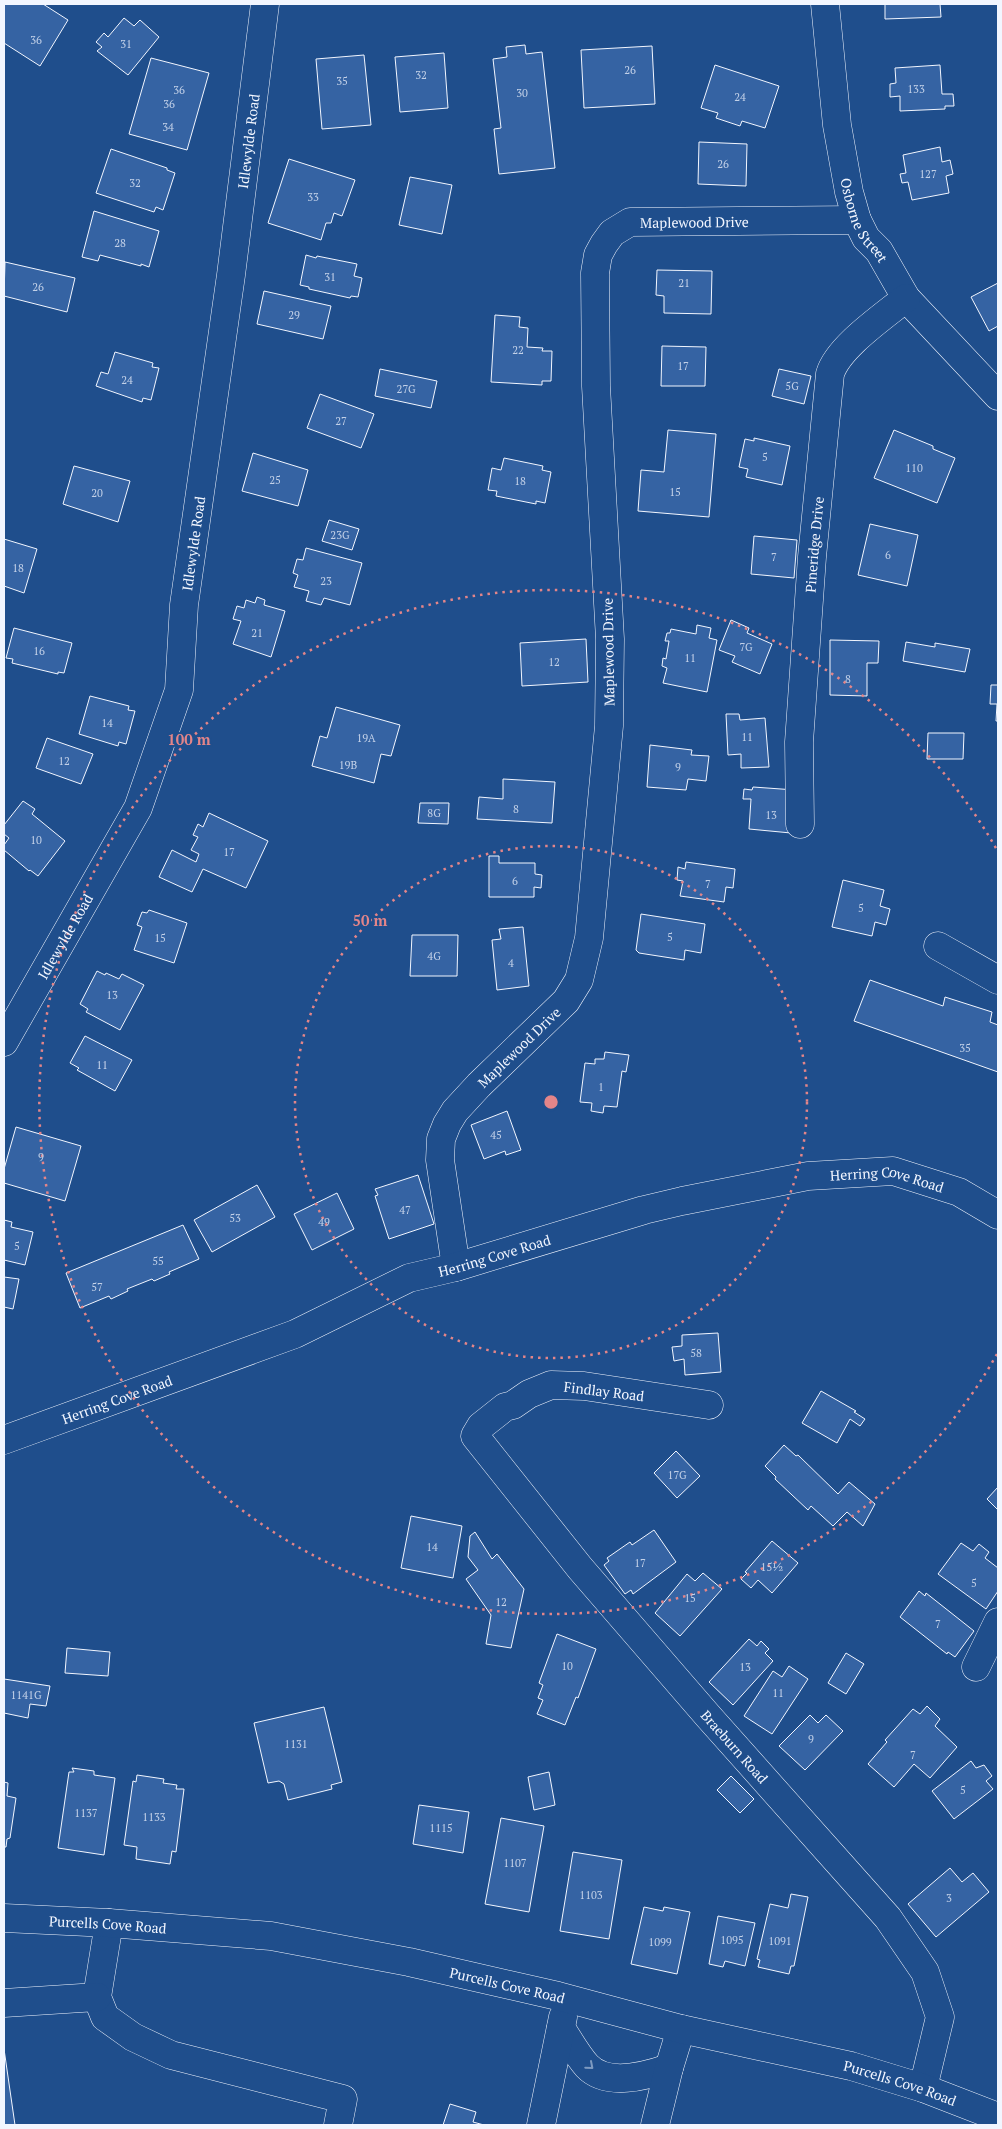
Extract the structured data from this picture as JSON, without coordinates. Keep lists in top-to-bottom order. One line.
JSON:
{"streets":{"street":["Idlewylde Road","Osborne Street","Maplewood Drive","Pineridge Drive","Herring Cove Road","Findlay Road","Braeburn Road","Purcells Cove Road"]},"crossings":[["Osborne Street","Maplewood Drive"],["Osborne Street","Pineridge Drive"],["Maplewood Drive","Herring Cove Road"],["Findlay Road","Braeburn Road"],["Braeburn Road","Purcells Cove Road"]],"house_numbers":["36","31","26","32","35","133","36","30","24","36","34","26","127","32","33","28","31","21","26","29","22","17","24","5G","27G","27","5","110","25","18","15","20","23G","6","7","18","23","21","7G","16","11","12","8","14","11","19A","12","19B","9","8","8G","13","10","17","6","7","5","5","15","4G","4","13","35","11","1","45","9","47","53","49","5","55","57","58","17G","14","17","15½","5","15","12","7","10","13","11","1141G","9","1131","7","5","1137","1133","1115","1107","1103","3","1095","1091","1099"],"rings":["100 m","50 m"]}
